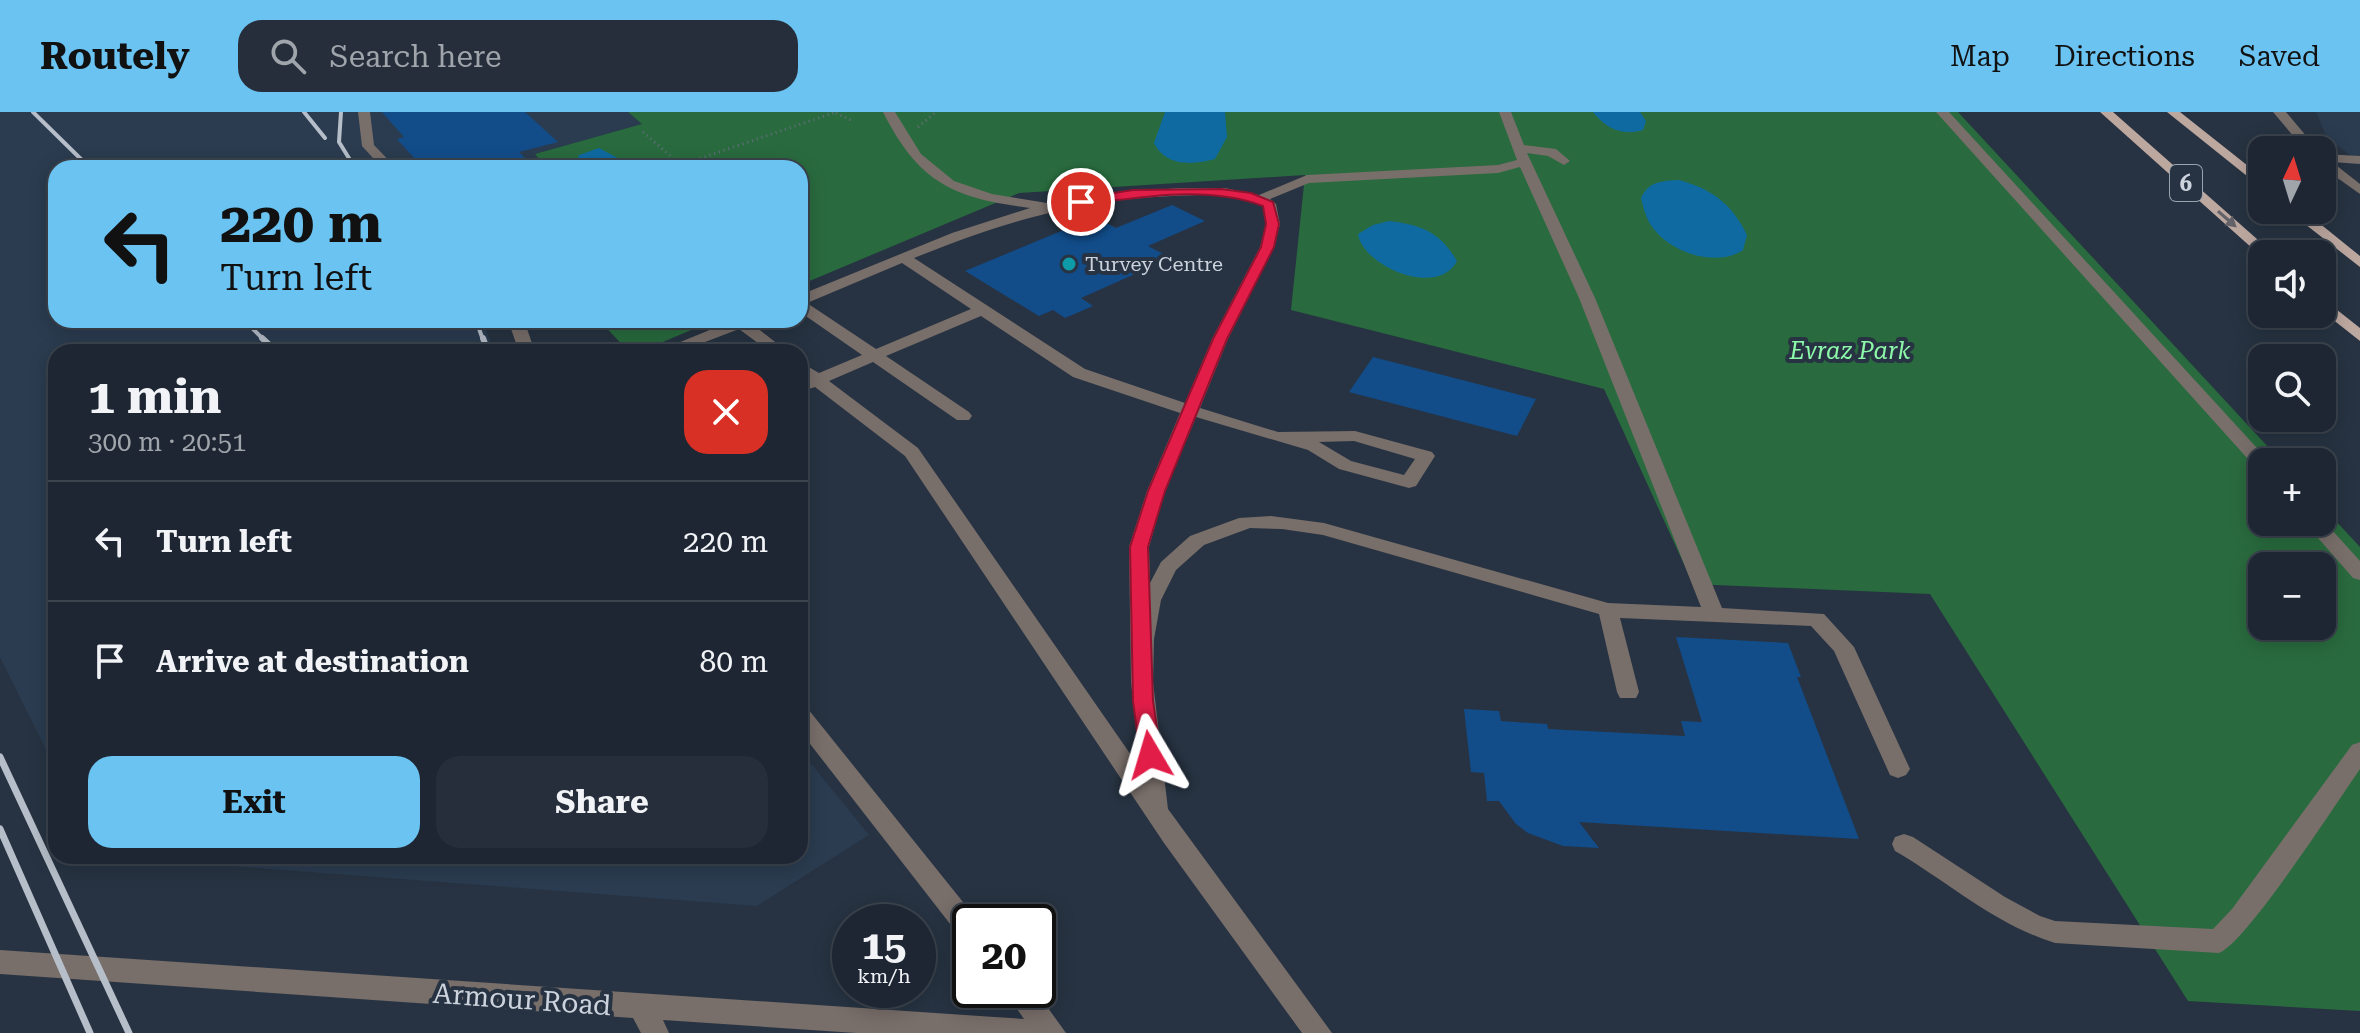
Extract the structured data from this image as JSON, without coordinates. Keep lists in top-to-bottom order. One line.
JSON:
{"streets":{"main road":["6"],"street":["Armour Road"]},"parks":["Evraz Park"],"places":["Turvey Centre"],"north":"top","page":{"header":"Routely","search":"Search here","nav":["Map","Directions","Saved"],"map_buttons":["+","−"],"turn":["220 m","Turn left"],"heading":["1 min","300 m · 20:51"],"list":[{"name":"Turn left","value":"220 m"},{"name":"Arrive at destination","value":"80 m"}],"buttons":["Exit","Share"],"speed":"15 km/h","limit":"20"}}
